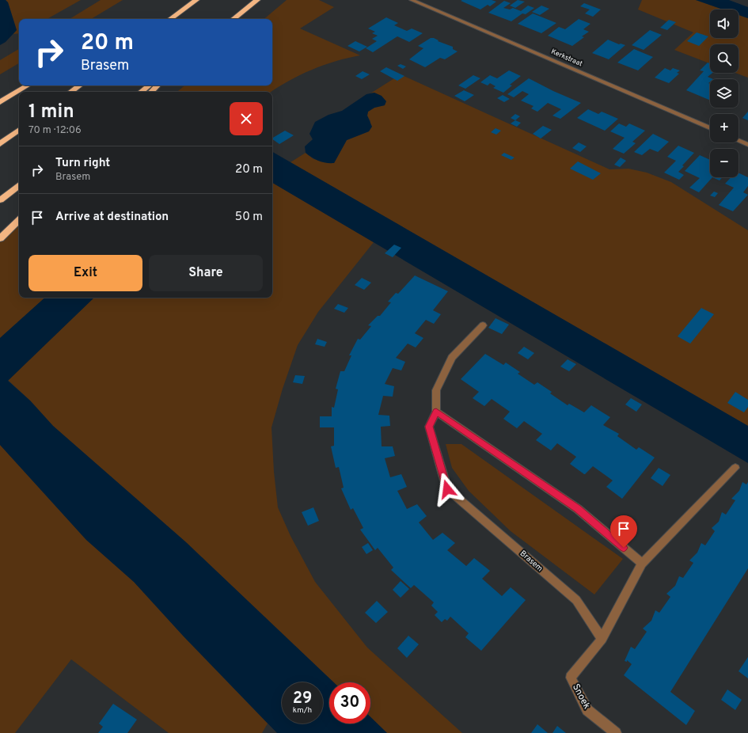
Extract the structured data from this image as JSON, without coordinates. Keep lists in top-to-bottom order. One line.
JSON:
{"streets":{"street":["Kerkstraat","Brasem","Snoek"]},"crossings":[["Brasem","Snoek"]],"page":{"map_buttons":["+","−"],"turn":["20 m","Brasem"],"heading":["1 min","70 m · 12:06"],"list":[{"name":"Turn right","note":"Brasem","value":"20 m"},{"name":"Arrive at destination","value":"50 m"}],"buttons":["Exit","Share"],"speed":"29 km/h","limit":"30"}}
